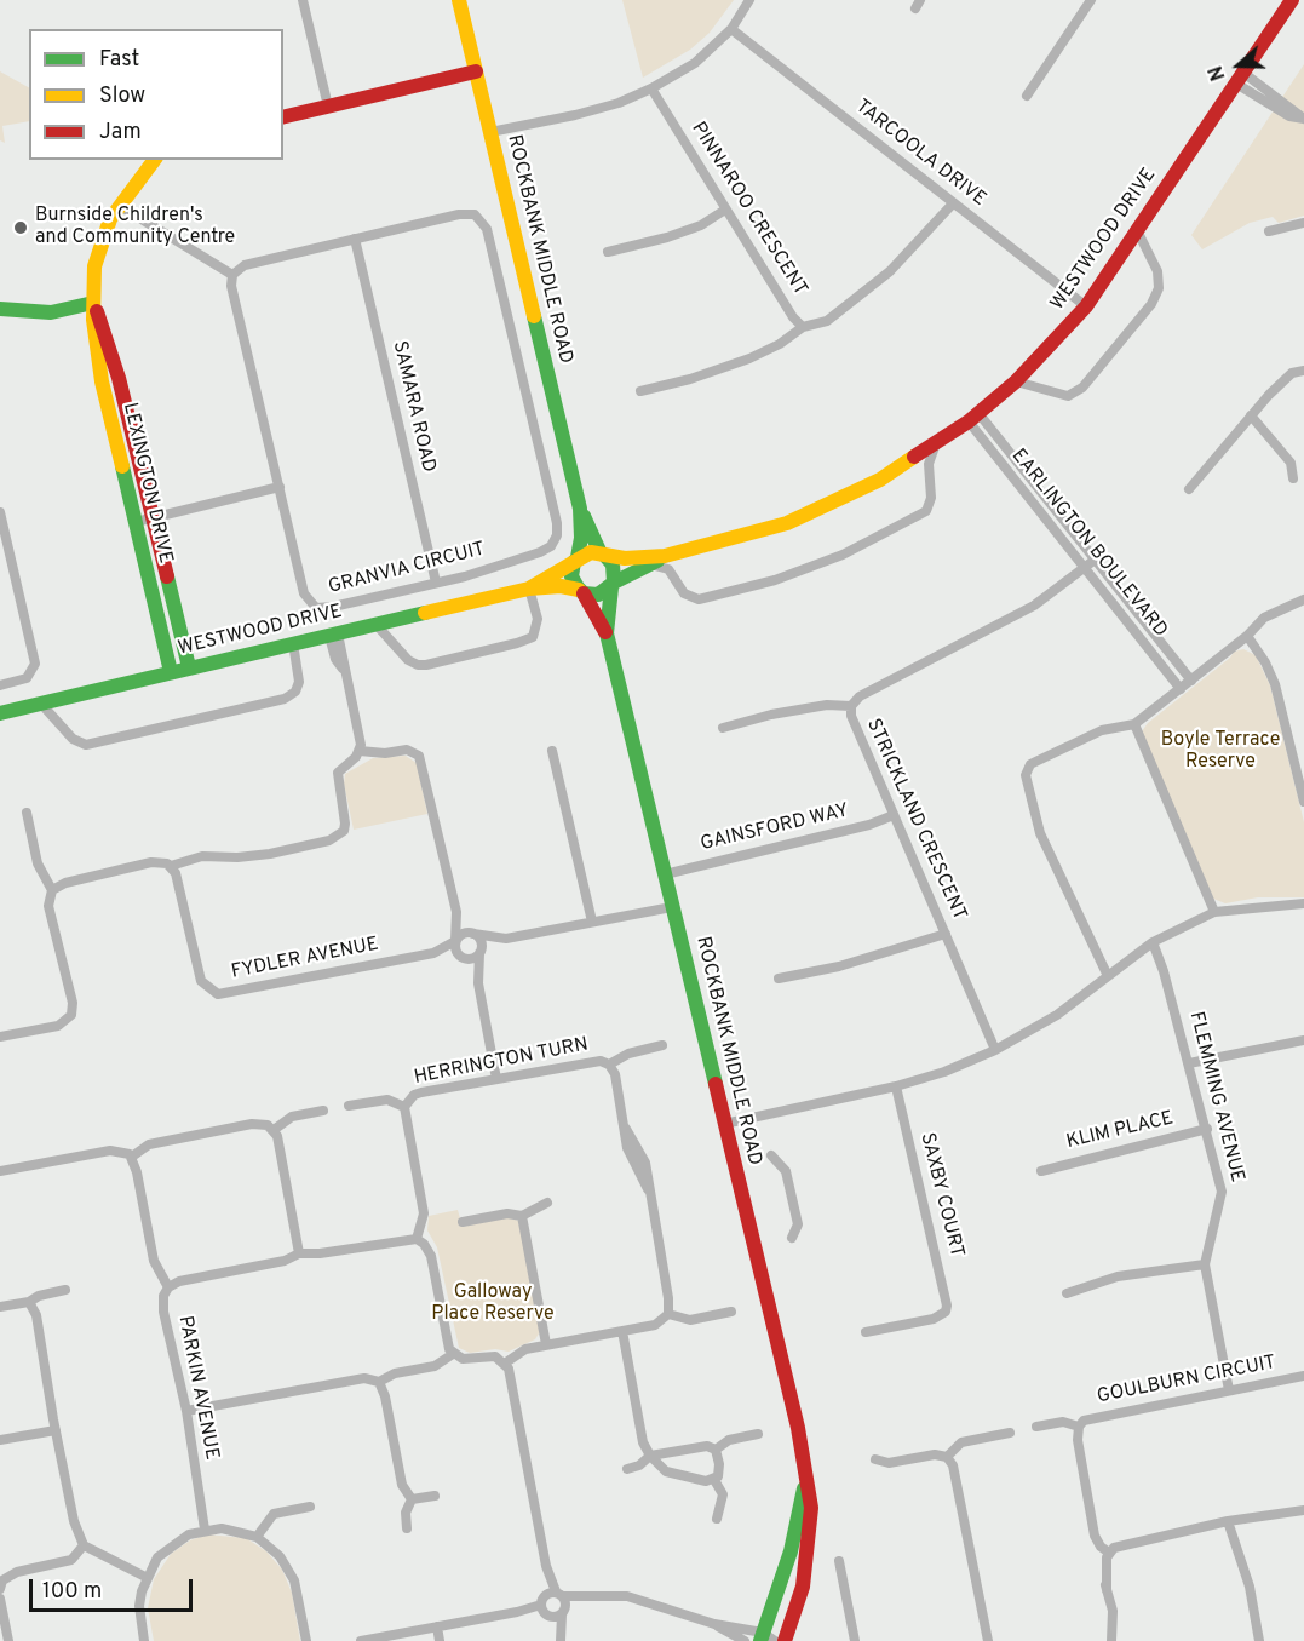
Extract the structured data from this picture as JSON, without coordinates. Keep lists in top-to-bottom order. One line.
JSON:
{"streets":{"street":["TARCOOLA DRIVE","PINNAROO CRESCENT","WESTWOOD DRIVE","ROCKBANK MIDDLE ROAD","SAMARA ROAD","LEXINGTON DRIVE","EARLINGTON BOULEVARD","GRANVIA CIRCUIT","STRICKLAND CRESCENT","GAINSFORD WAY","FYDLER AVENUE","HERRINGTON TURN","FLEMMING AVENUE","KLIM PLACE","SAXBY COURT","GOULBURN CIRCUIT","PARKIN AVENUE"]},"crossings":[["TARCOOLA DRIVE","PINNAROO CRESCENT"],["TARCOOLA DRIVE","WESTWOOD DRIVE"],["WESTWOOD DRIVE","ROCKBANK MIDDLE ROAD"],["WESTWOOD DRIVE","LEXINGTON DRIVE"],["WESTWOOD DRIVE","EARLINGTON BOULEVARD"],["ROCKBANK MIDDLE ROAD","GAINSFORD WAY"],["SAMARA ROAD","GRANVIA CIRCUIT"],["EARLINGTON BOULEVARD","STRICKLAND CRESCENT"],["STRICKLAND CRESCENT","GAINSFORD WAY"],["FLEMMING AVENUE","KLIM PLACE"],["FLEMMING AVENUE","GOULBURN CIRCUIT"]],"parks":["Boyle Terrace Reserve","Galloway Place Reserve"],"places":["Burnside Children's and Community Centre"],"legend":["Fast","Slow","Jam"],"scale_bar":"100 m","north":"left"}
